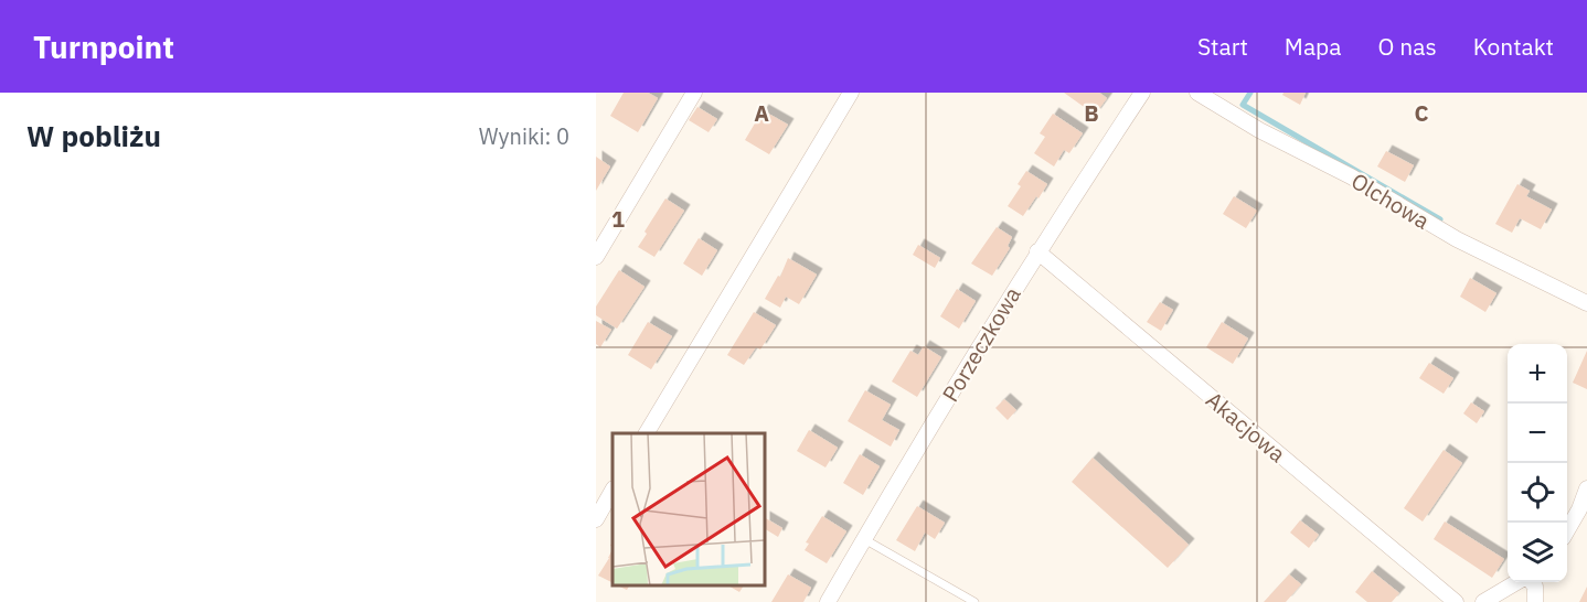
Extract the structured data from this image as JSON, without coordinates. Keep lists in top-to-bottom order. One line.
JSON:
{"streets":{"street":["Olchowa","Porzeczkowa","Akacjowa"]},"crossings":[["Porzeczkowa","Akacjowa"]],"page":{"header":"Turnpoint","nav":["Start","Mapa","O nas","Kontakt"],"heading":["W pobliżu","Wyniki: 0"],"map_buttons":["+","−"]},"grid":{"columns":["A","B","C"],"rows":["1"]}}
